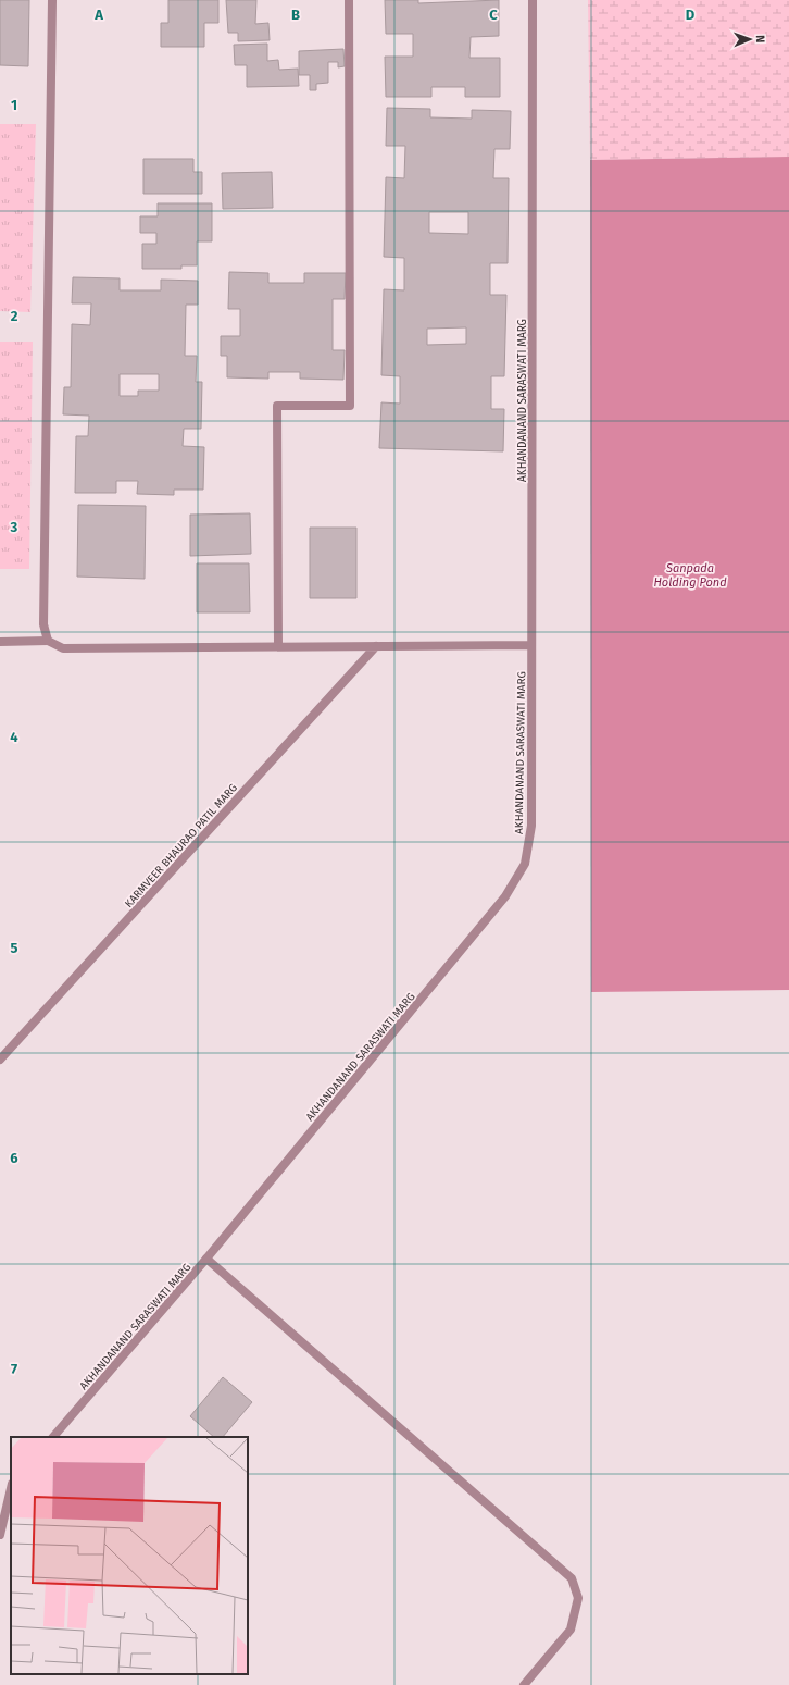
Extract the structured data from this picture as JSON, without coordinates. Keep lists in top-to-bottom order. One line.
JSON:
{"streets":{"street":["AKHANDANAND SARASWATI MARG","KARMVEER BHAURAO PATIL MARG"]},"water":["Sanpada Holding Pond"],"north":"right","grid":{"columns":["A","B","C","D"],"rows":["1","2","3","4","5","6","7"]}}
